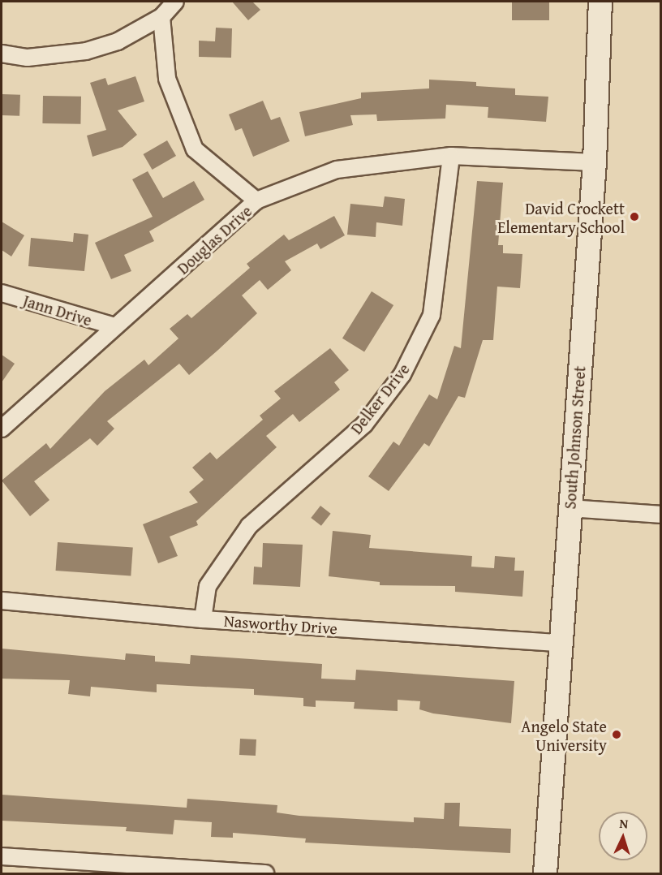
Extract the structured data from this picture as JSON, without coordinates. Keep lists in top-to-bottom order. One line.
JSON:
{"streets":{"main road":["South Johnson Street"],"street":["Douglas Drive","Jann Drive","Delker Drive","Nasworthy Drive"]},"crossings":[["Douglas Drive","Jann Drive"],["Douglas Drive","Delker Drive"],["Douglas Drive","South Johnson Street"],["Delker Drive","Nasworthy Drive"],["South Johnson Street","Nasworthy Drive"]],"places":["David Crockett Elementary School","Angelo State University"],"north":"top"}
